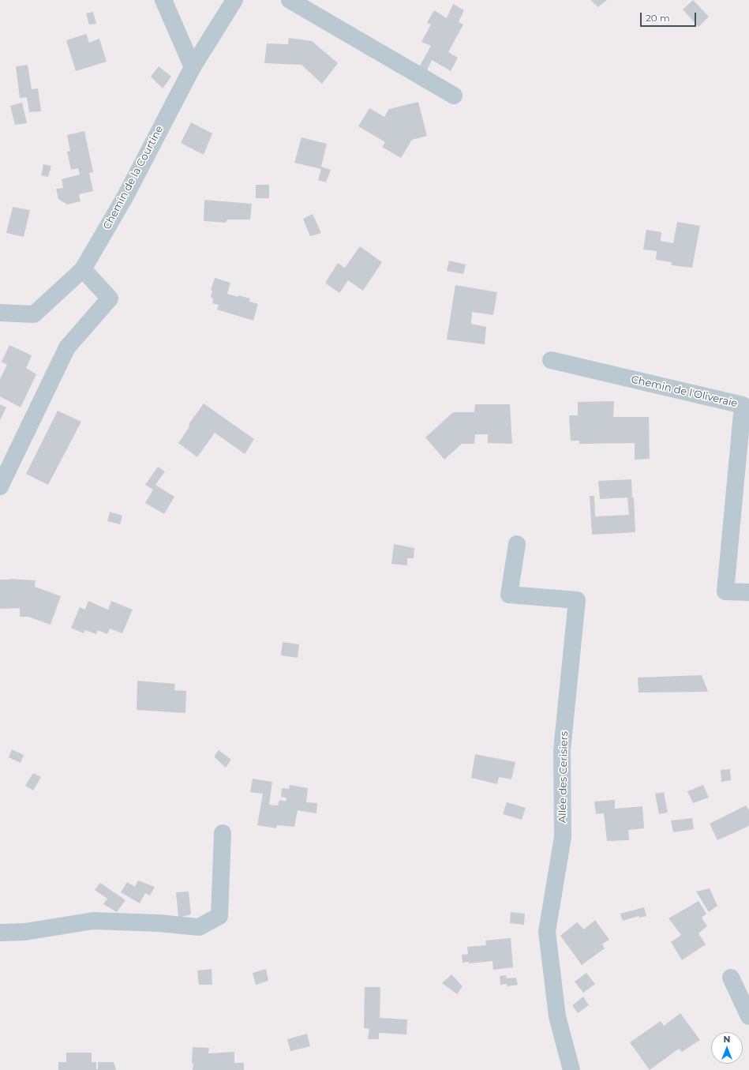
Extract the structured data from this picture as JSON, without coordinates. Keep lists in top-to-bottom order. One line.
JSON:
{"streets":{"street":["Chemin de la Courtine","Chemin de l'Oliveraie","Allée des Cerisiers"]},"scale_bar":"20 m","north":"top"}
